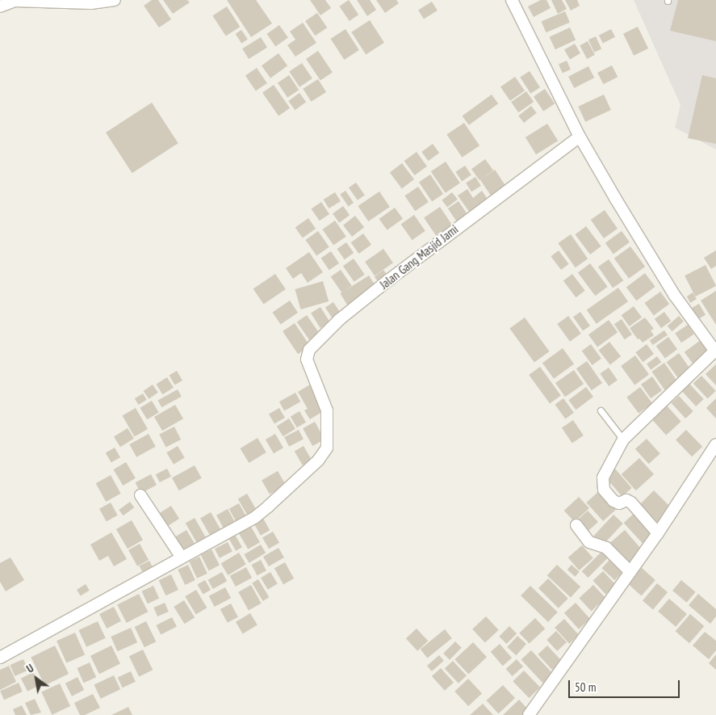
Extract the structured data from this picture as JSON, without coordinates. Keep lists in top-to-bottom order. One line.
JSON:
{"streets":{"street":["Jalan Gang Masjid Jami"]},"scale_bar":"50 m","north":"top left"}
